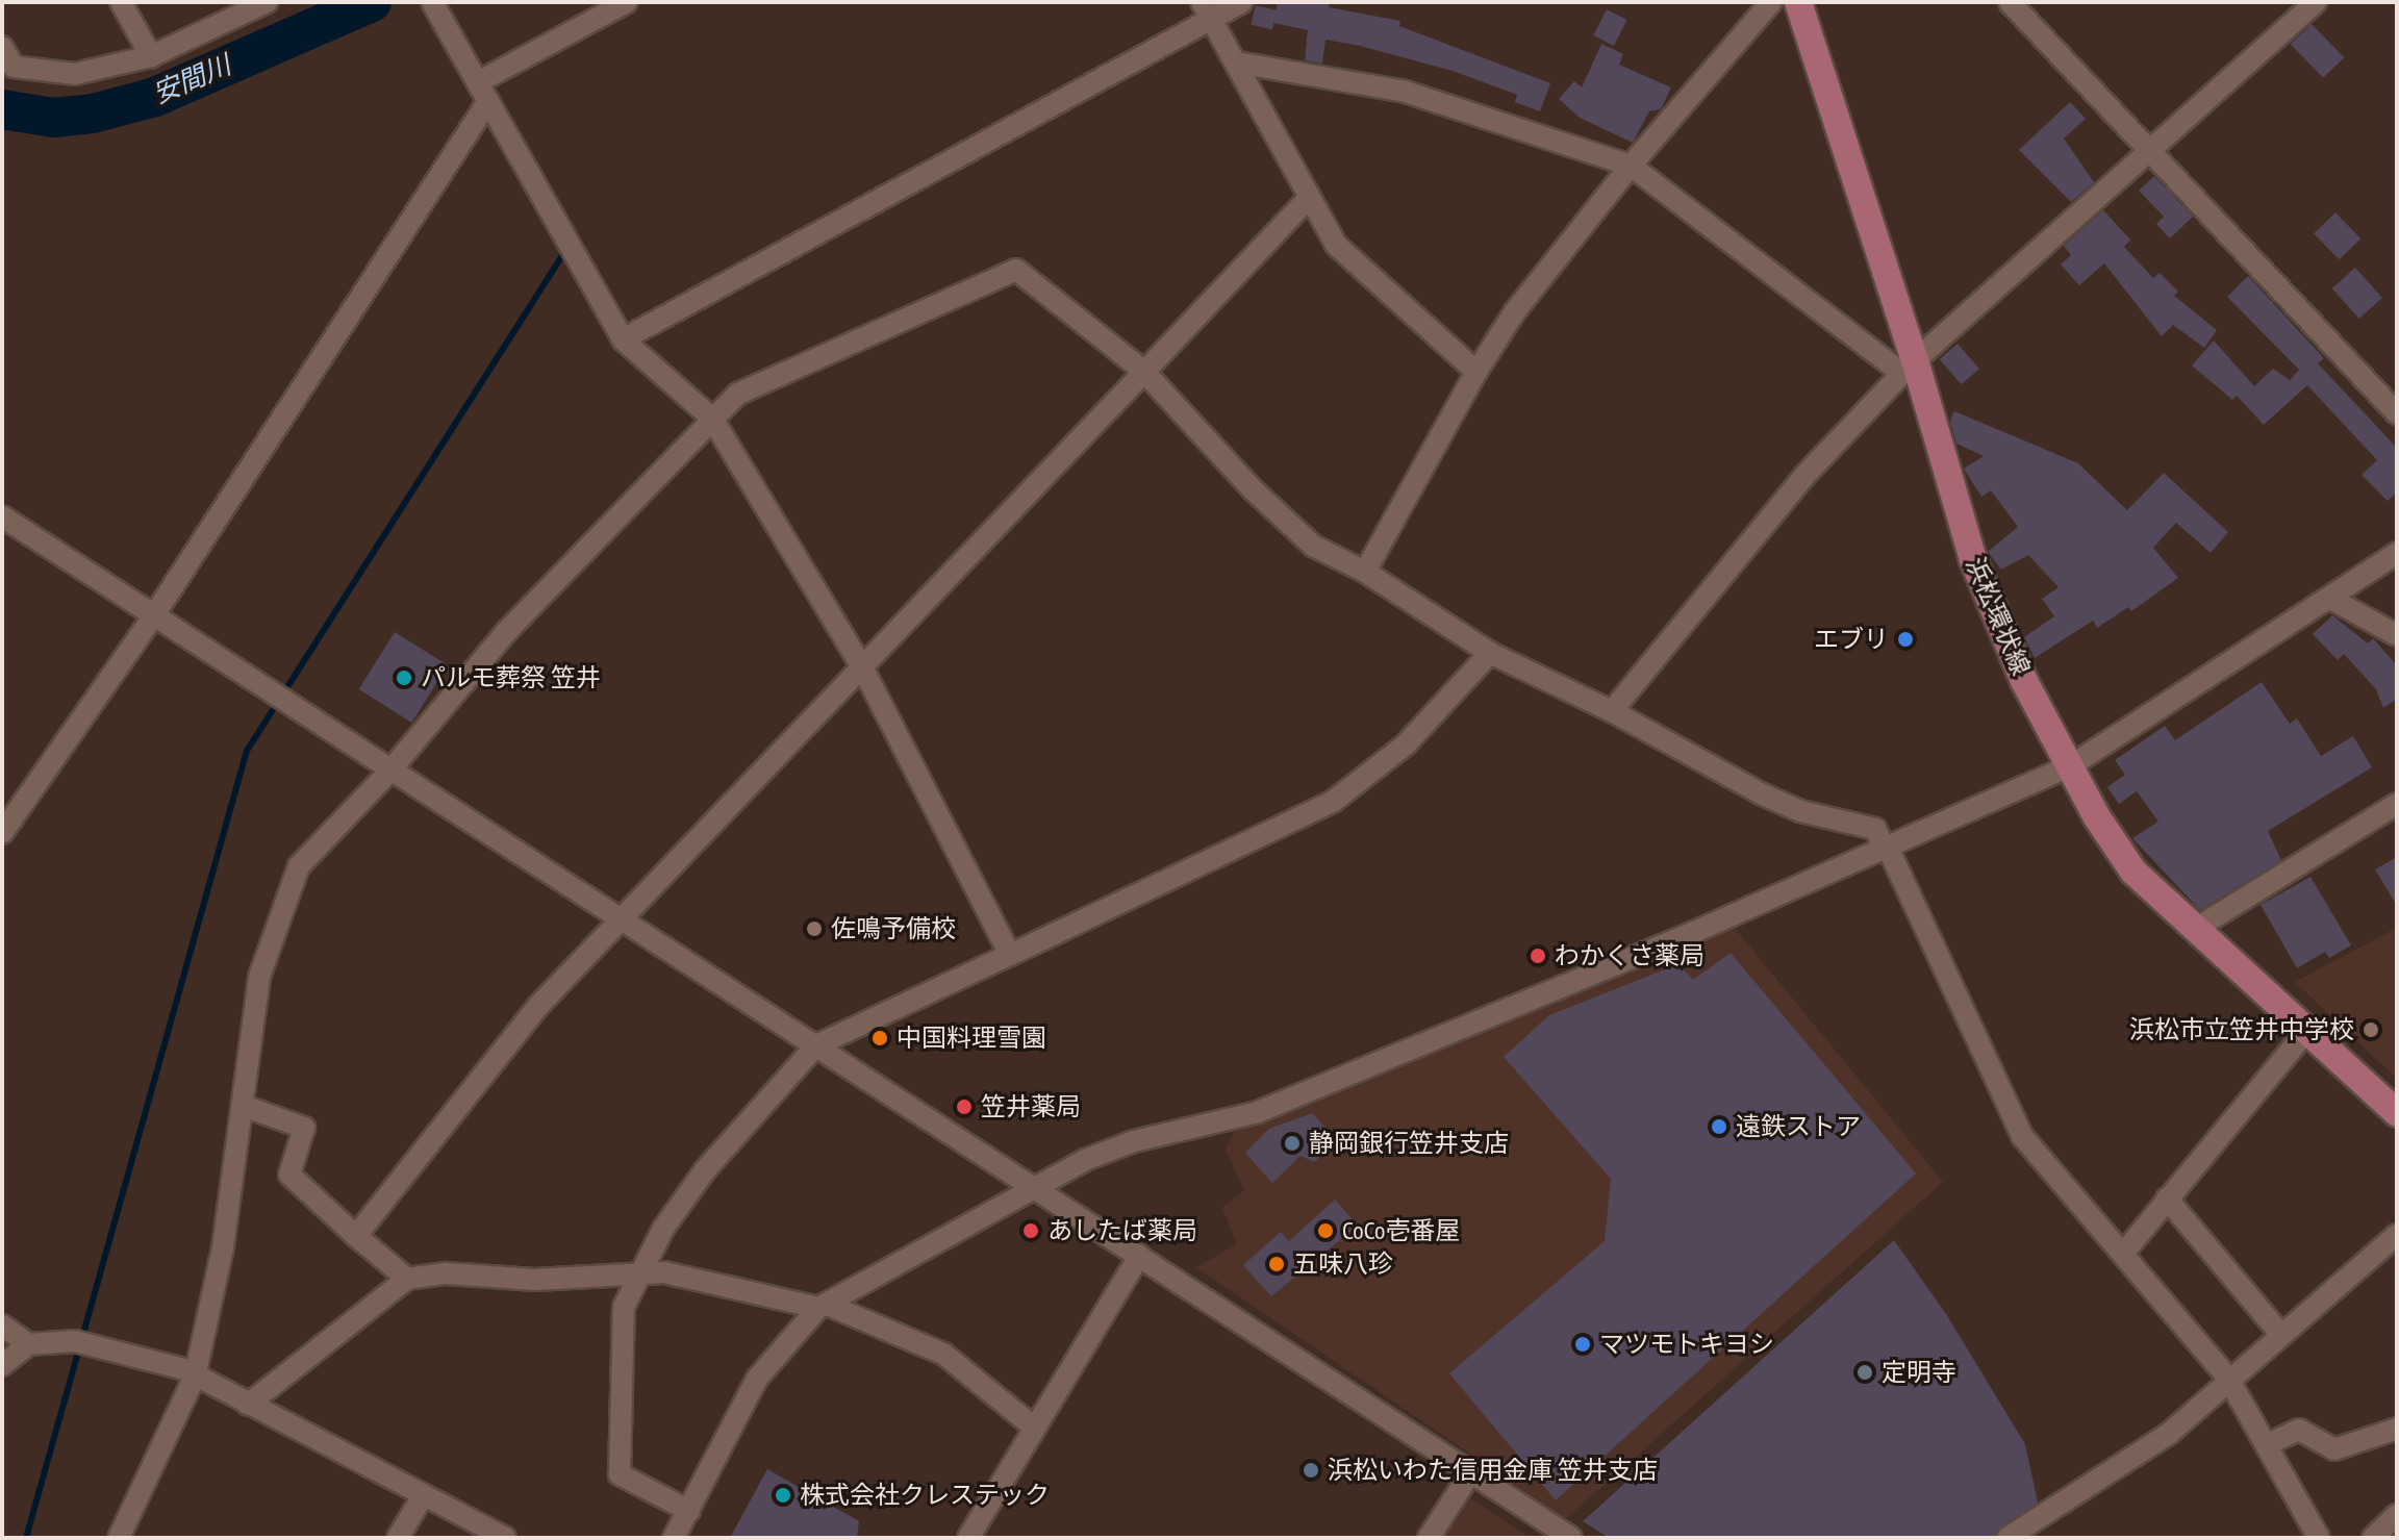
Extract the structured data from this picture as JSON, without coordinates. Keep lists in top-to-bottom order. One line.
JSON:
{"streets":{"main road":["浜松環状線"]},"water":["安間川"],"places":["エブリ","パルモ葬祭 笠井","佐鳴予備校","わかくさ薬局","浜松市立笠井中学校","中国料理雪園","笠井薬局","遠鉄ストア","静岡銀行笠井支店","あしたば薬局","CoCo壱番屋","五味八珍","マツモトキヨシ","定明寺","浜松いわた信用金庫 笠井支店","株式会社クレステック"]}
